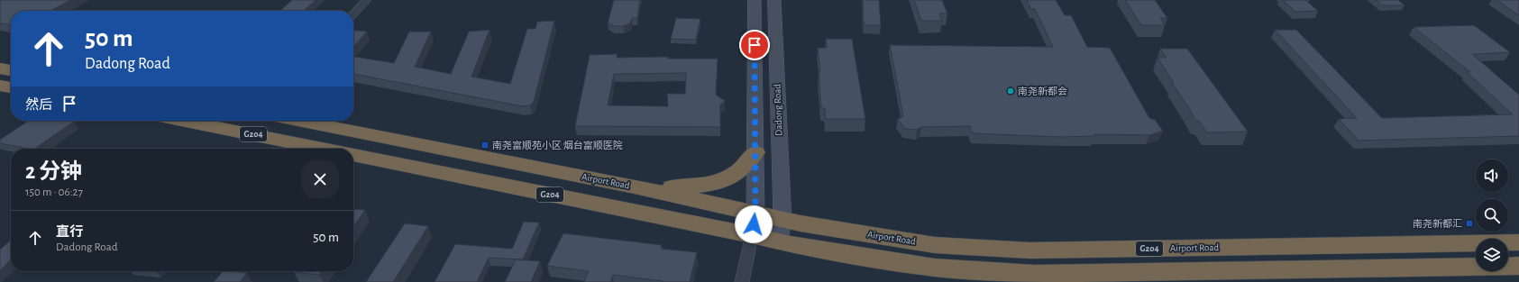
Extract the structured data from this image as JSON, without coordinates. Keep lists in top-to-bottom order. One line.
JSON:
{"streets":{"highway":["G204","Airport Road"],"street":["Dadong Road"]},"crossings":[["Dadong Road","Airport Road"]],"places":{"other":["南尧新都会"],"transit":["南尧富顺苑小区 烟台富顺医院","南尧新都汇"]},"page":{"turn":["50 m","Dadong Road"],"then":"然后","heading":["2 分钟","150 m · 06:27"],"list":[{"name":"直行","note":"Dadong Road","value":"50 m"}]}}
